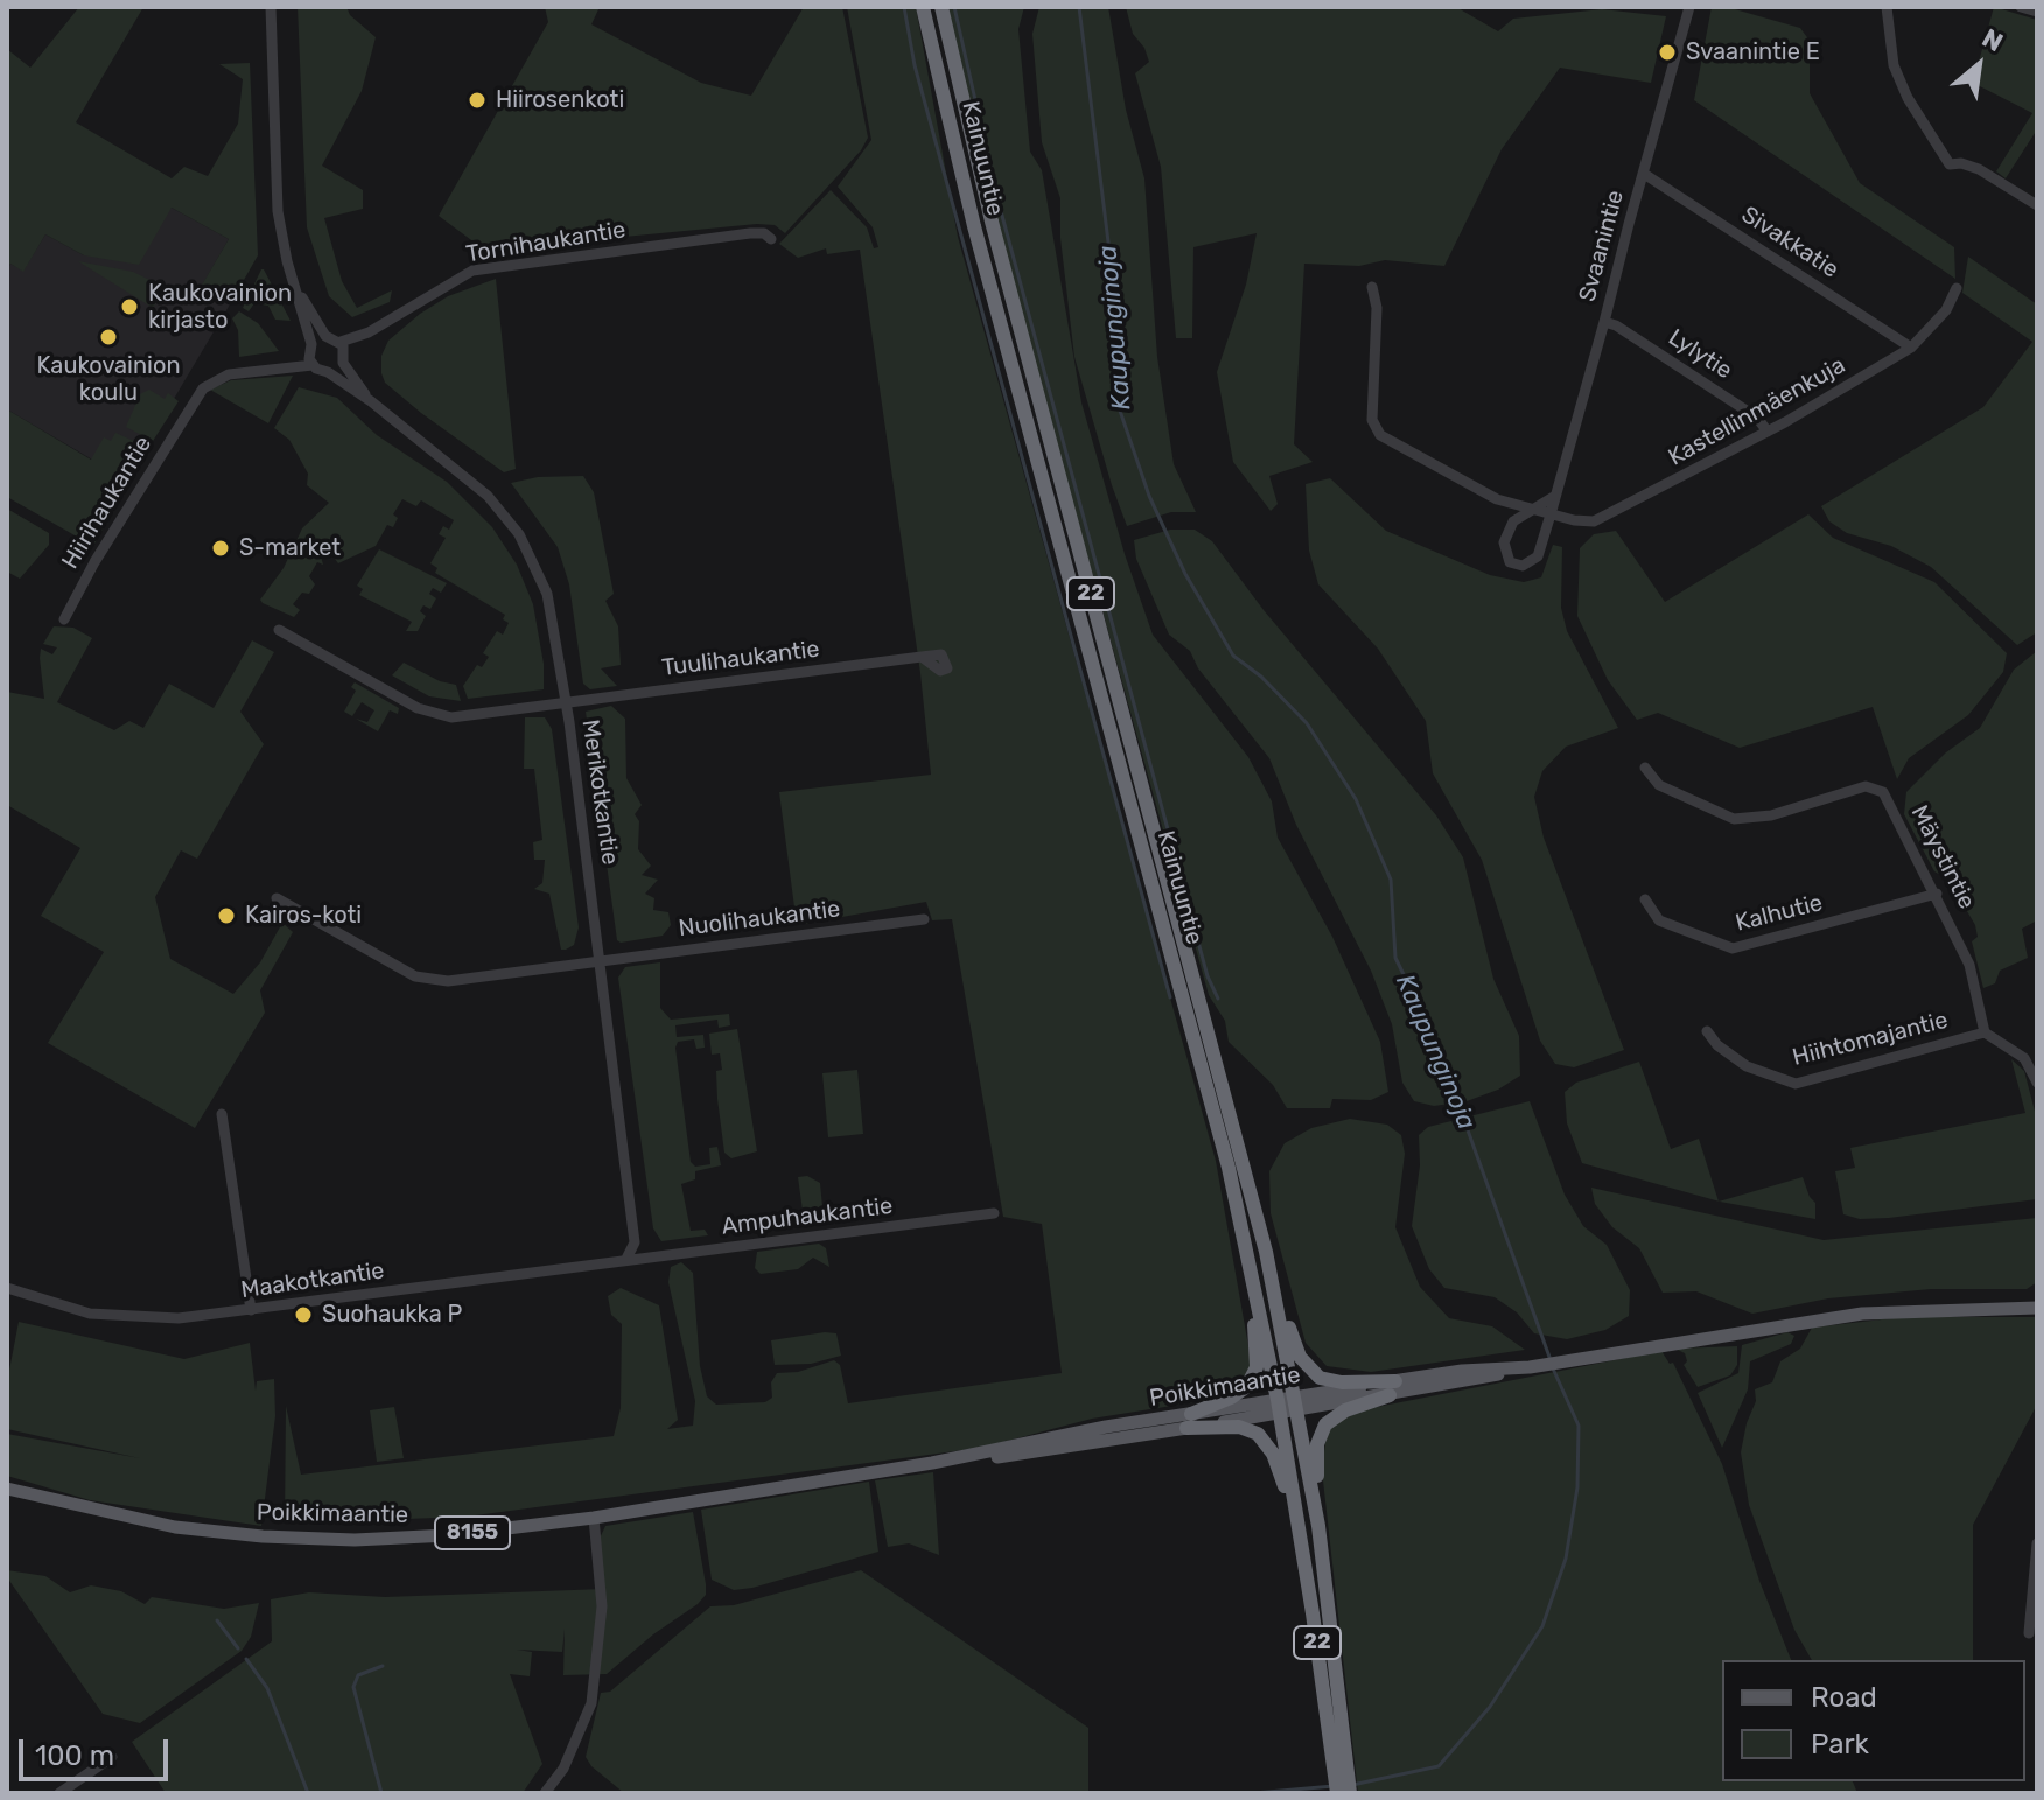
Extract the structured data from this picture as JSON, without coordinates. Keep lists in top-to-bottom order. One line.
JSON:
{"streets":{"highway":["Kainuuntie","22"],"main road":["Poikkimaantie","8155"],"street":["Tornihaukantie","Sivakkatie","Svaanintie","Lylytie","Kastellinmäenkuja","Hiirihaukantie","Tuulihaukantie","Merikotkantie","Mäystintie","Kalhutie","Nuolihaukantie","Hiihtomajantie","Ampuhaukantie","Maakotkantie"]},"crossings":[["Kainuuntie","Poikkimaantie"],["Tornihaukantie","Merikotkantie"],["Sivakkatie","Svaanintie"],["Sivakkatie","Kastellinmäenkuja"],["Svaanintie","Lylytie"],["Svaanintie","Kastellinmäenkuja"],["Lylytie","Kastellinmäenkuja"],["Hiirihaukantie","Merikotkantie"],["Tuulihaukantie","Merikotkantie"],["Merikotkantie","Nuolihaukantie"],["Merikotkantie","Ampuhaukantie"],["Merikotkantie","Maakotkantie"],["Mäystintie","Kalhutie"],["Mäystintie","Hiihtomajantie"],["Ampuhaukantie","Maakotkantie"]],"water":["Kaupunginoja"],"places":["Svaanintie E","Hiirosenkoti","Kaukovainion kirjasto","Kaukovainion koulu","S-market","Kairos-koti","Suohaukka P"],"legend":["Road","Park"],"scale_bar":"100 m","north":"top right"}
